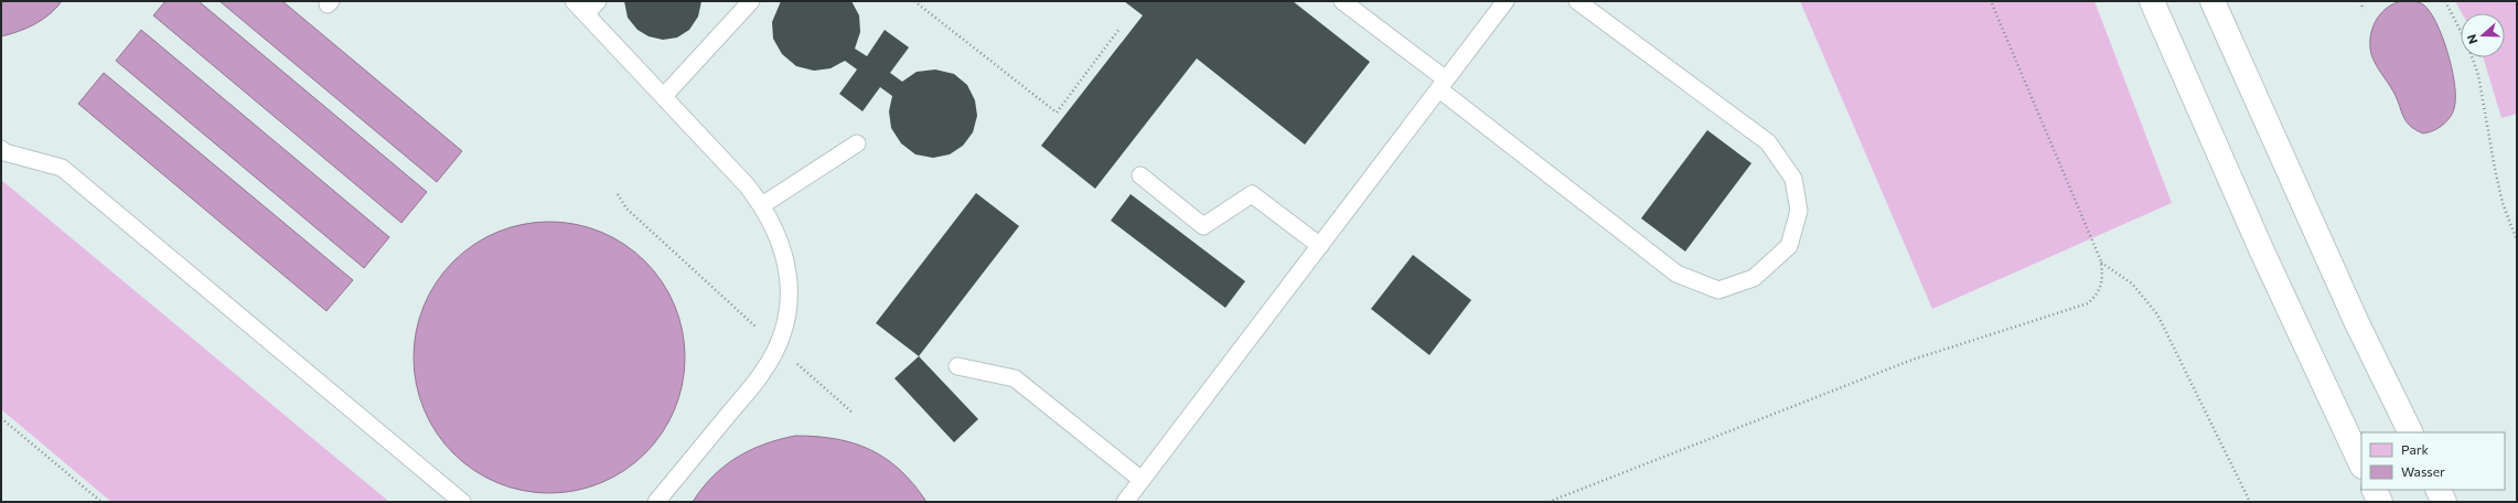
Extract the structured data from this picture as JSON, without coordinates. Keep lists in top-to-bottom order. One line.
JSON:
{"legend":["Park","Wasser"],"north":"left"}
